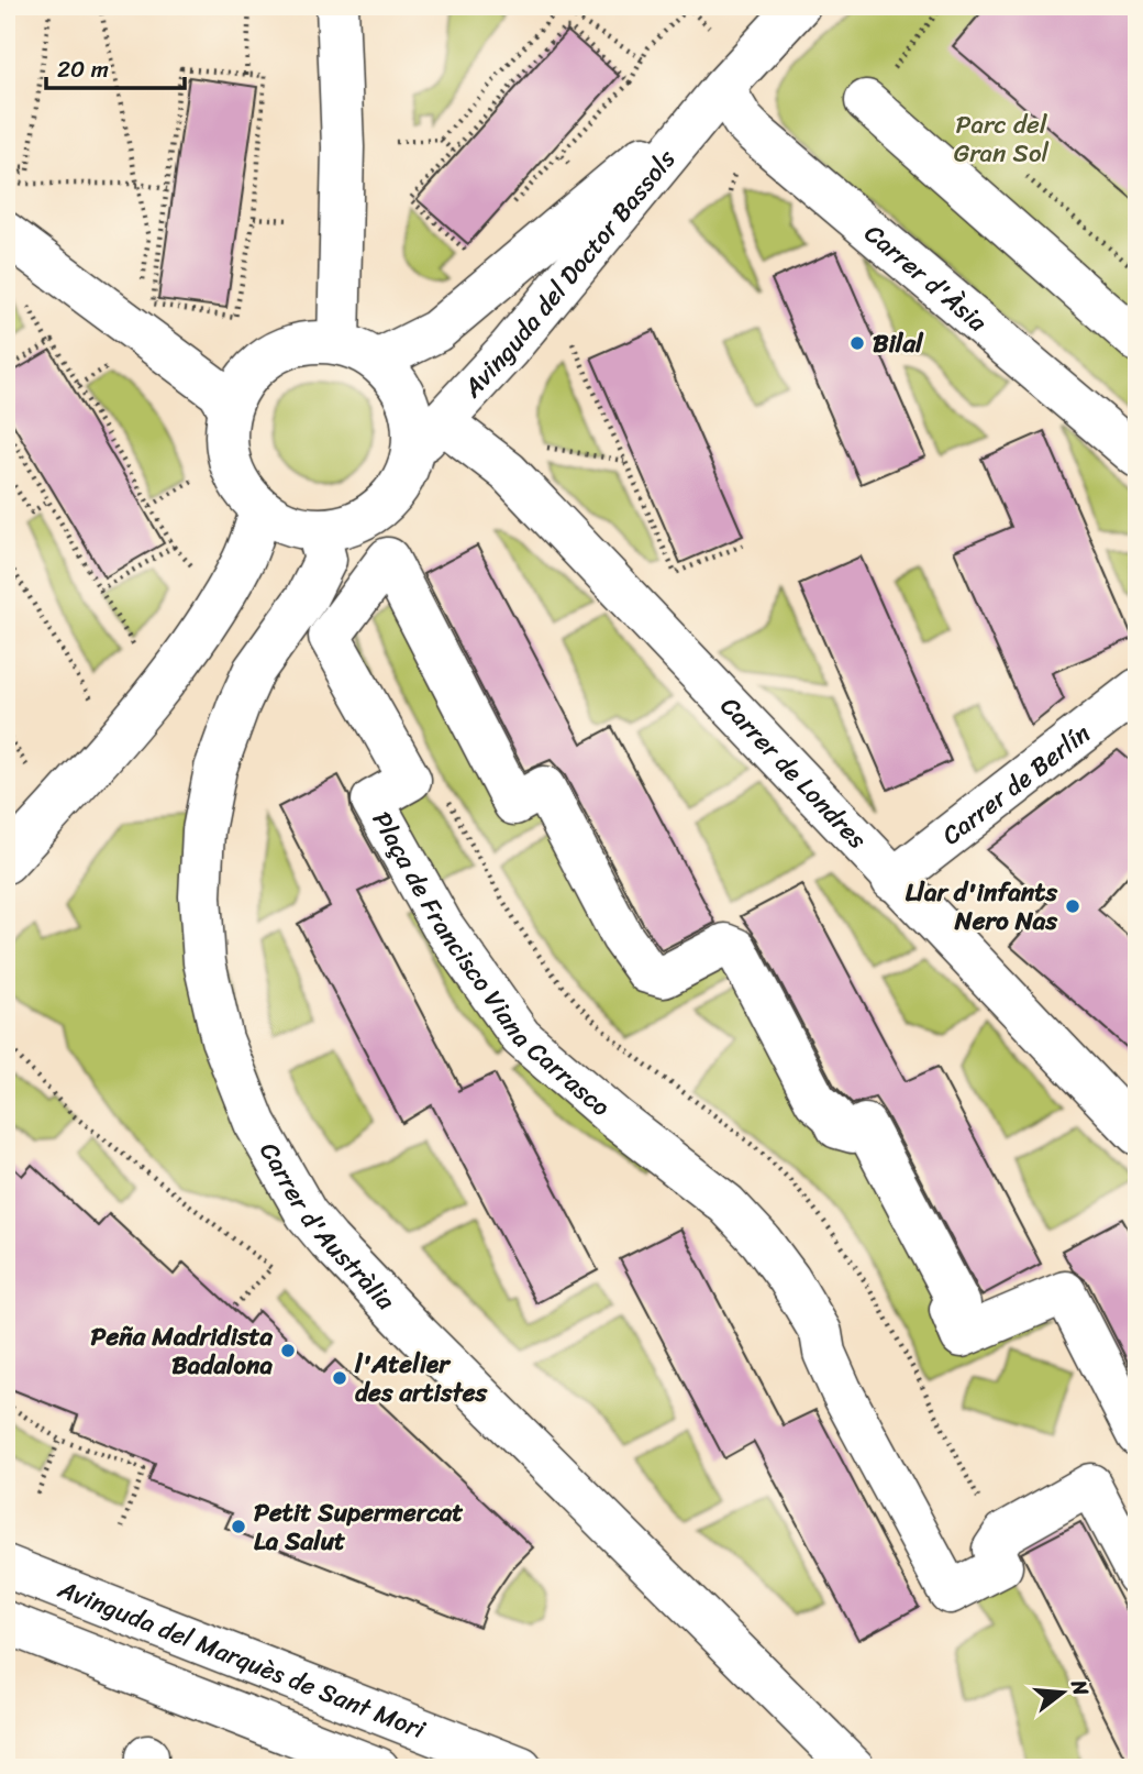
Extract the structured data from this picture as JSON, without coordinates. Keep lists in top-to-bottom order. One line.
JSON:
{"streets":{"street":["Avinguda del Doctor Bassols","Carrer d'Àsia","Carrer de Londres","Carrer de Berlín","Plaça de Francisco Viana Carrasco","Carrer d'Austràlia","Avinguda del Marquès de Sant Mori"]},"crossings":[["Avinguda del Doctor Bassols","Carrer d'Àsia"],["Avinguda del Doctor Bassols","Carrer de Londres"],["Avinguda del Doctor Bassols","Carrer d'Austràlia"],["Carrer de Londres","Carrer de Berlín"]],"parks":["Parc del Gran Sol"],"places":["Bilal","Llar d'infants Nero Nas","Peña Madridista Badalona","l'Atelier des artistes","Petit Supermercat La Salut"],"scale_bar":"20 m","north":"right"}
